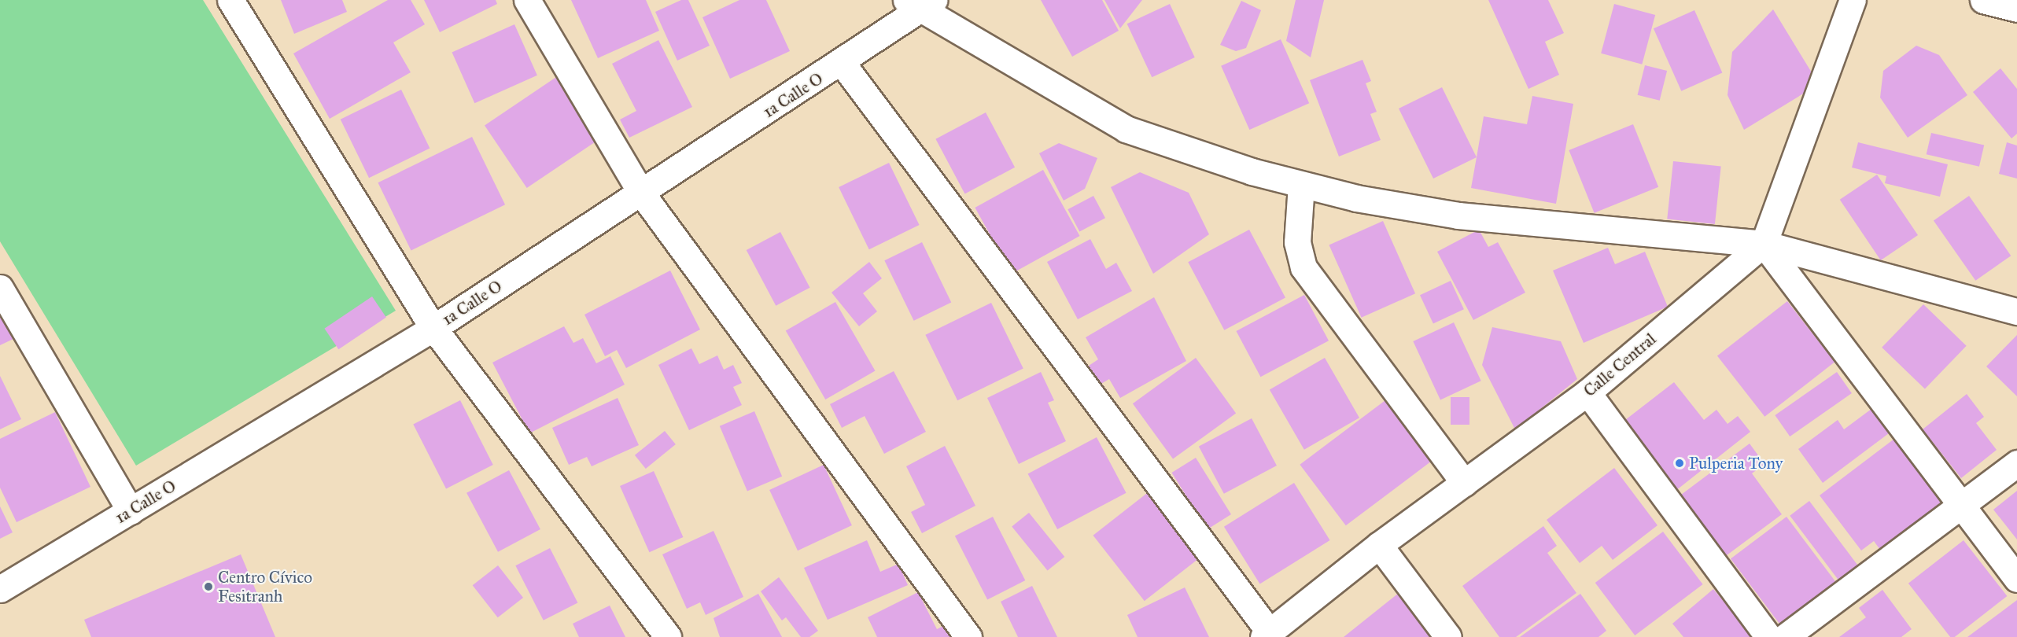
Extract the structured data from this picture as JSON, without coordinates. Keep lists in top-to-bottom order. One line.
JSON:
{"streets":{"street":["1a Calle O","Calle Central"]},"places":["Pulperia Tony","Centro Cívico Fesitranh"]}
